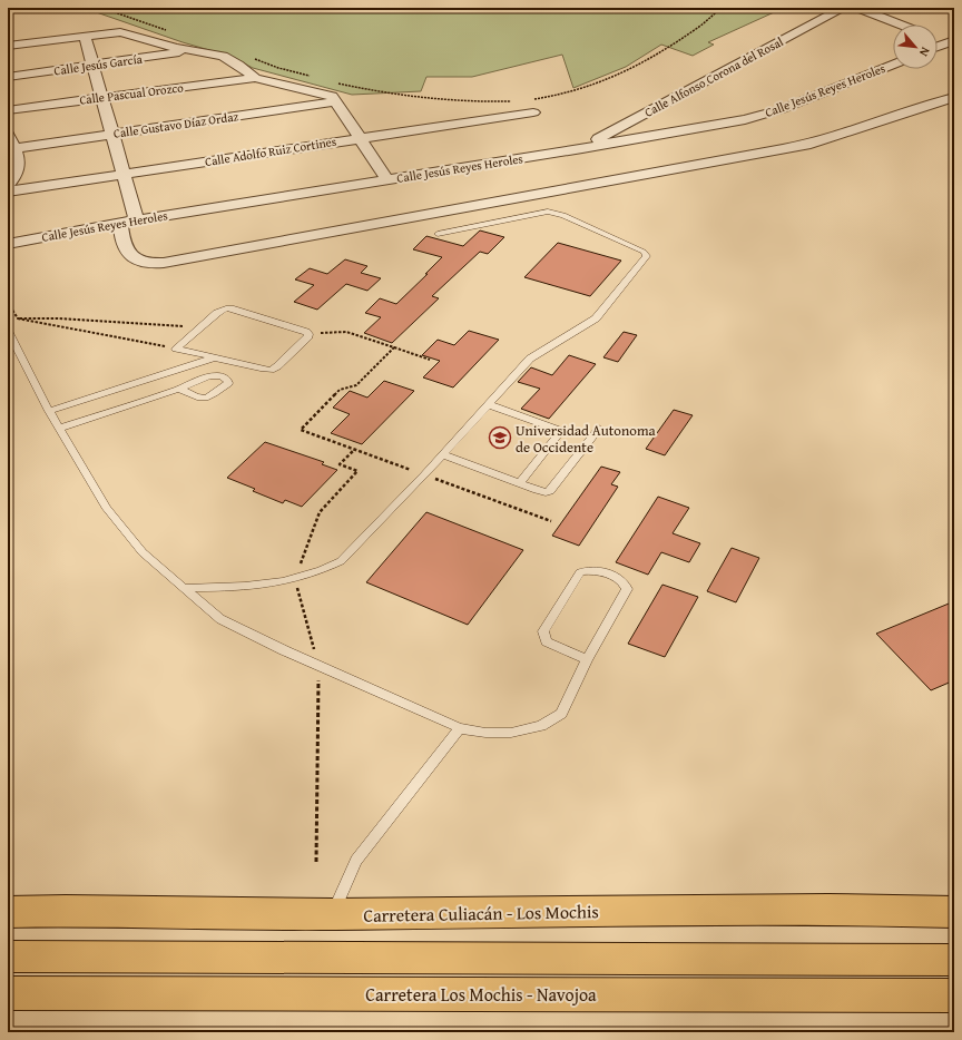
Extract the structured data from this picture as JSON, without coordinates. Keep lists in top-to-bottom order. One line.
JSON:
{"streets":{"main road":["Carretera Culiacán - Los Mochis","Carretera Los Mochis - Navojoa"],"street":["Calle Jesús García","Calle Alfonso Corona del Rosal","Calle Jesús Reyes Heroles","Calle Pascual Orozco","Calle Gustavo Díaz Ordaz","Calle Adolfo Ruiz Cortines"]},"crossings":[["Calle Alfonso Corona del Rosal","Calle Jesús Reyes Heroles"]],"places":{"school or university":["Universidad Autonoma de Occidente"]},"north":"bottom right"}
